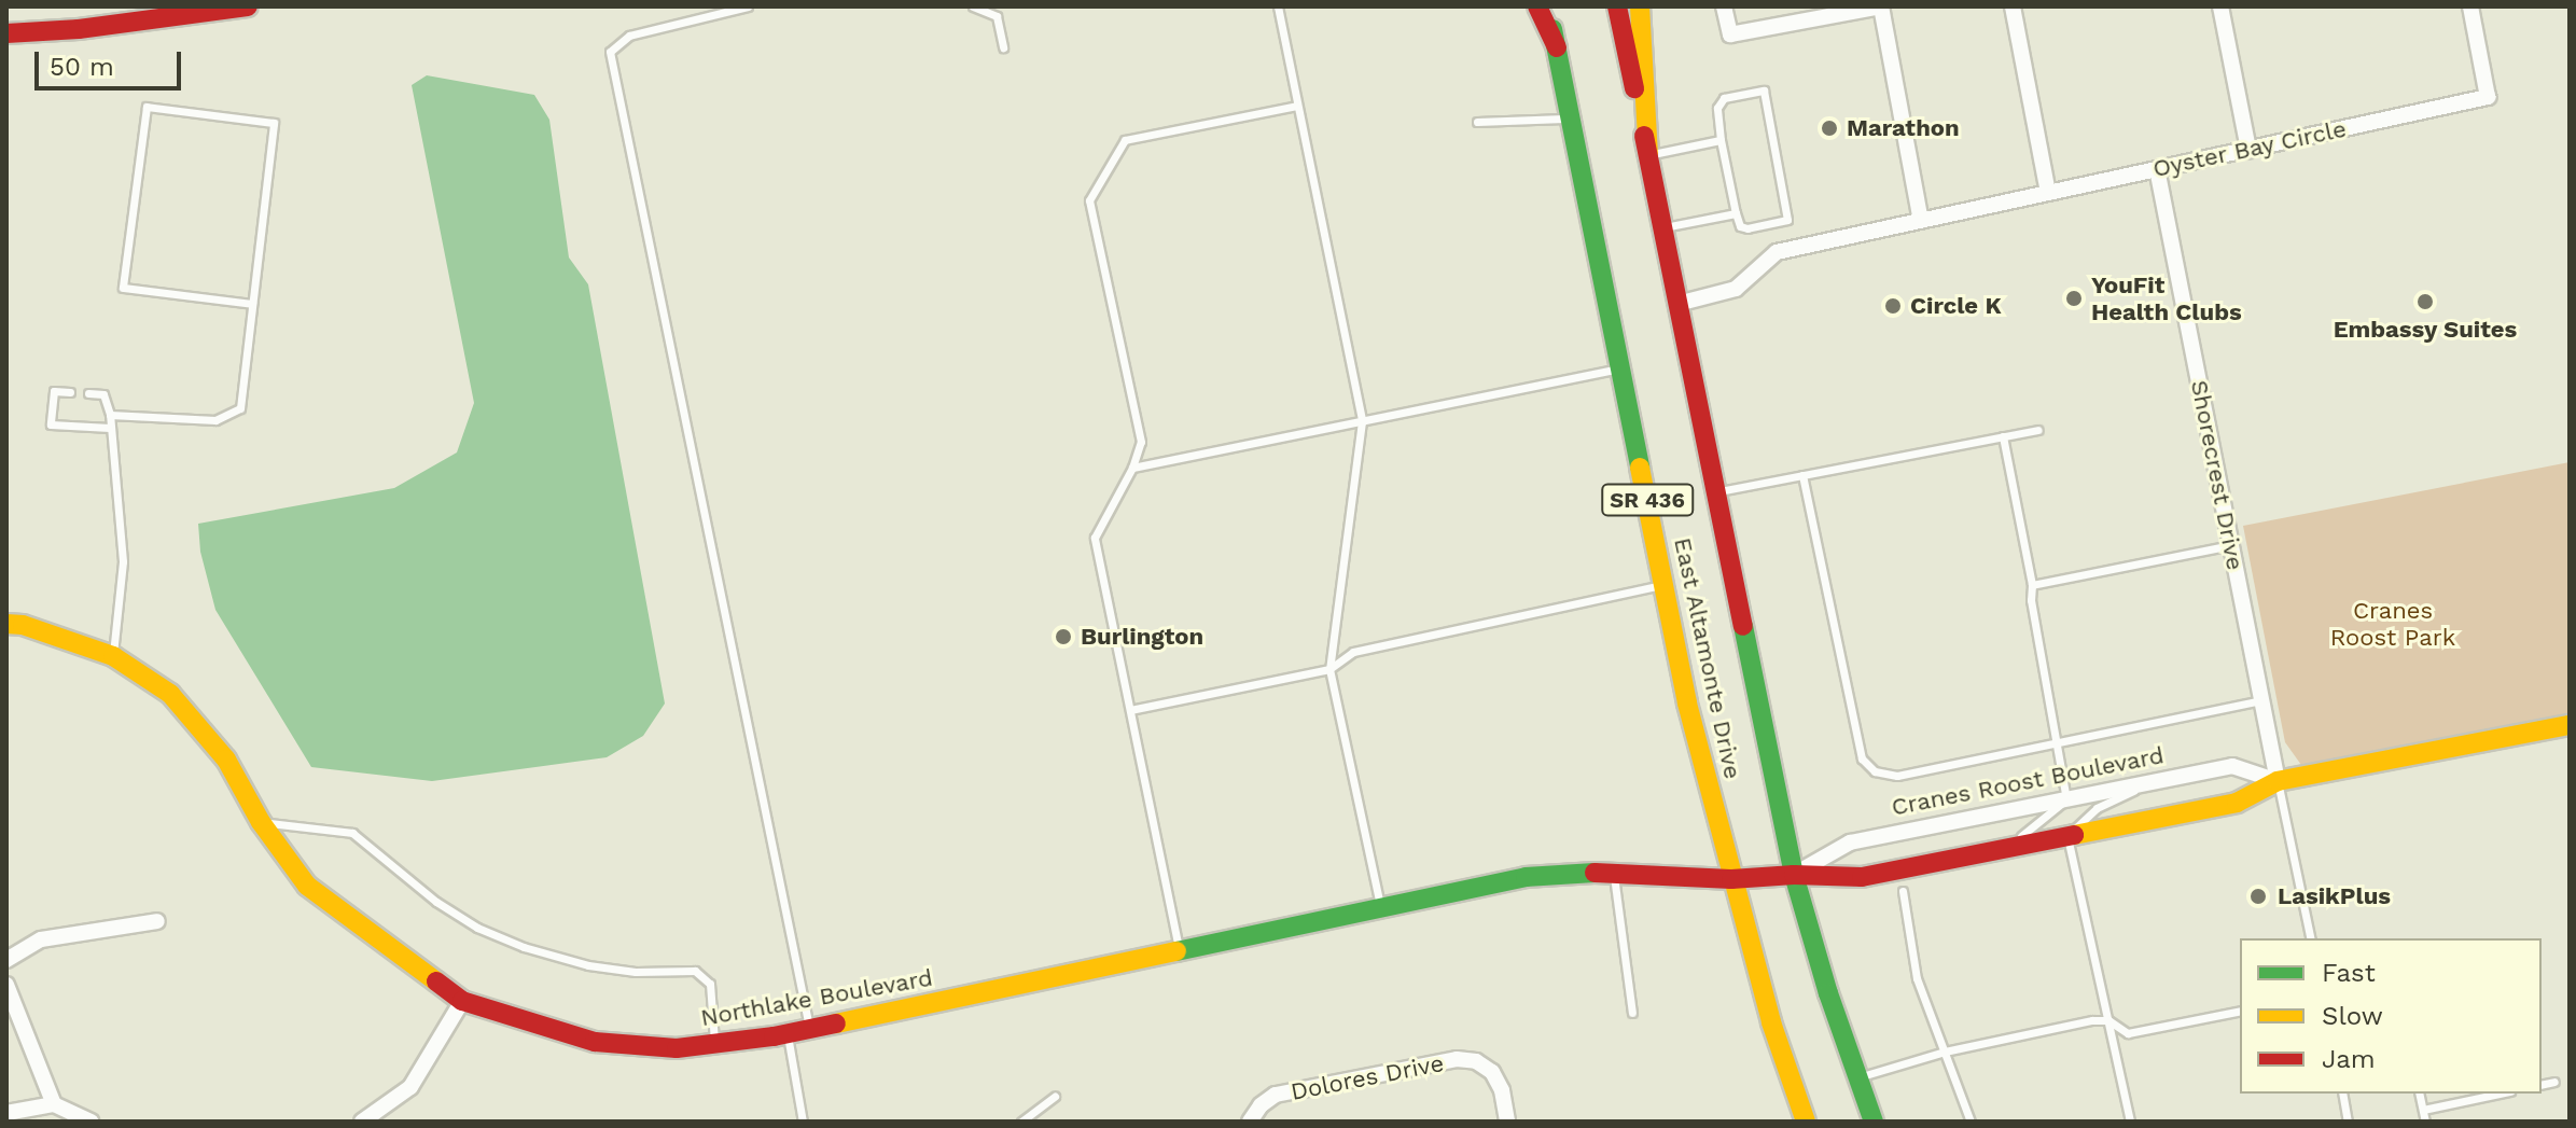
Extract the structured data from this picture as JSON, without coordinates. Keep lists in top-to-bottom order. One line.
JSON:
{"streets":{"main road":["SR 436","East Altamonte Drive","Cranes Roost Boulevard","Northlake Boulevard"],"street":["Oyster Bay Circle","Shorecrest Drive","Dolores Drive"]},"crossings":[["Oyster Bay Circle","Shorecrest Drive"],["Oyster Bay Circle","East Altamonte Drive"],["Shorecrest Drive","Cranes Roost Boulevard"],["SR 436","East Altamonte Drive"],["East Altamonte Drive","Cranes Roost Boulevard"],["East Altamonte Drive","Northlake Boulevard"],["Cranes Roost Boulevard","Northlake Boulevard"]],"parks":["Cranes Roost Park"],"places":["Marathon","YouFit Health Clubs","Embassy Suites","Circle K","Burlington","LasikPlus"],"legend":["Fast","Slow","Jam"],"scale_bar":"50 m"}
